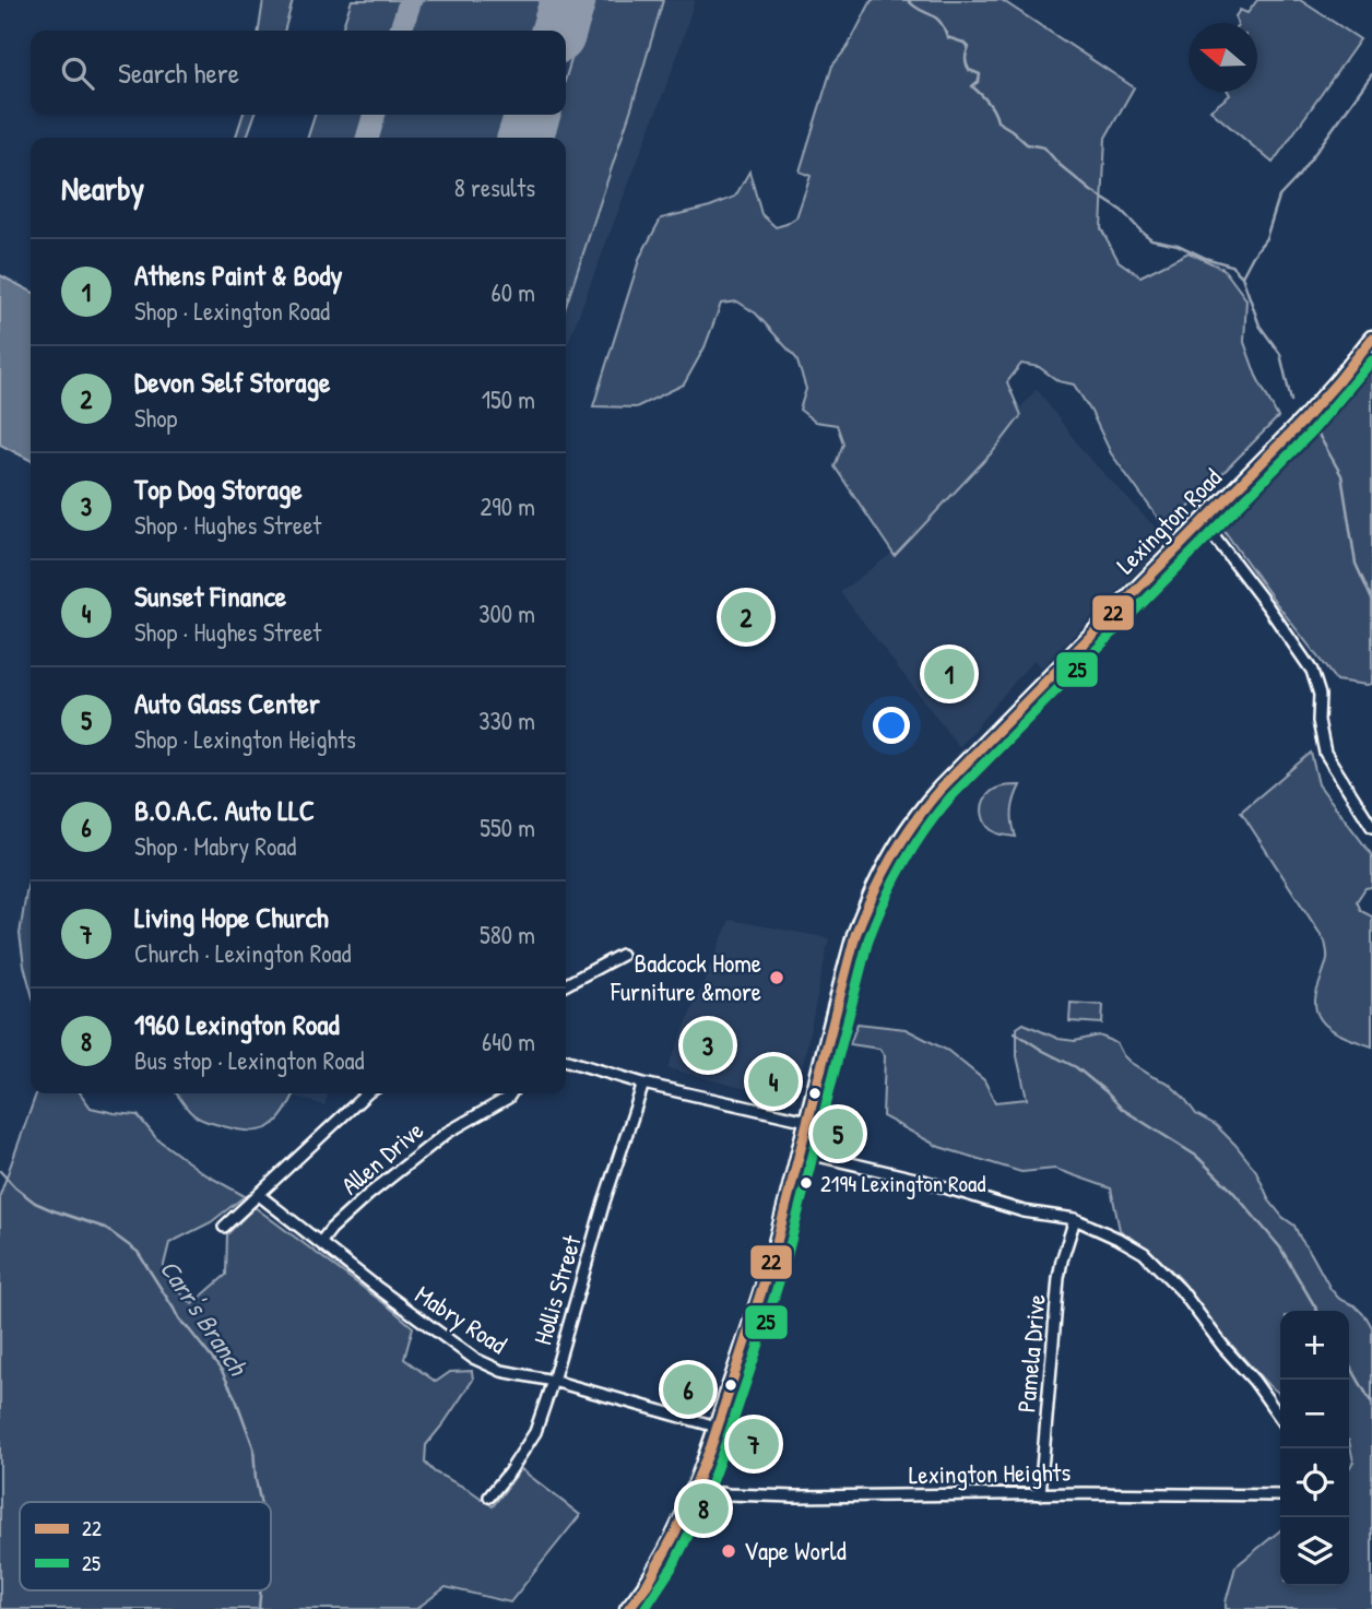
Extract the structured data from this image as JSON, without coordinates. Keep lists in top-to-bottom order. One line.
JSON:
{"streets":{"highway":["Lexington Road"],"street":["Allen Drive","Hollis Street","Mabry Road","Pamela Drive","Lexington Heights"]},"crossings":[["Lexington Road","Mabry Road"],["Lexington Road","Lexington Heights"],["Allen Drive","Mabry Road"],["Hollis Street","Mabry Road"],["Pamela Drive","Lexington Heights"]],"water":["Carr's Branch"],"places":["Badcock Home Furniture &more","2194 Lexington Road","Vape World"],"lines":["transit line 22","transit line 25"],"legend":["22","25"],"north":"left","page":{"search":"Search here","heading":["Nearby","8 results"],"list":[{"mark":"1","name":"Athens Paint & Body","note":"Shop · Lexington Road","value":"60 m"},{"mark":"2","name":"Devon Self Storage","note":"Shop","value":"150 m"},{"mark":"3","name":"Top Dog Storage","note":"Shop · Hughes Street","value":"290 m"},{"mark":"4","name":"Sunset Finance","note":"Shop · Hughes Street","value":"300 m"},{"mark":"5","name":"Auto Glass Center","note":"Shop · Lexington Heights","value":"330 m"},{"mark":"6","name":"B.O.A.C. Auto LLC","note":"Shop · Mabry Road","value":"550 m"},{"mark":"7","name":"Living Hope Church","note":"Church · Lexington Road","value":"580 m"},{"mark":"8","name":"1960 Lexington Road","note":"Bus stop · Lexington Road","value":"640 m"}],"pins":["2","1","3","4","5","6","7","8"],"map_buttons":["+","−"]}}
